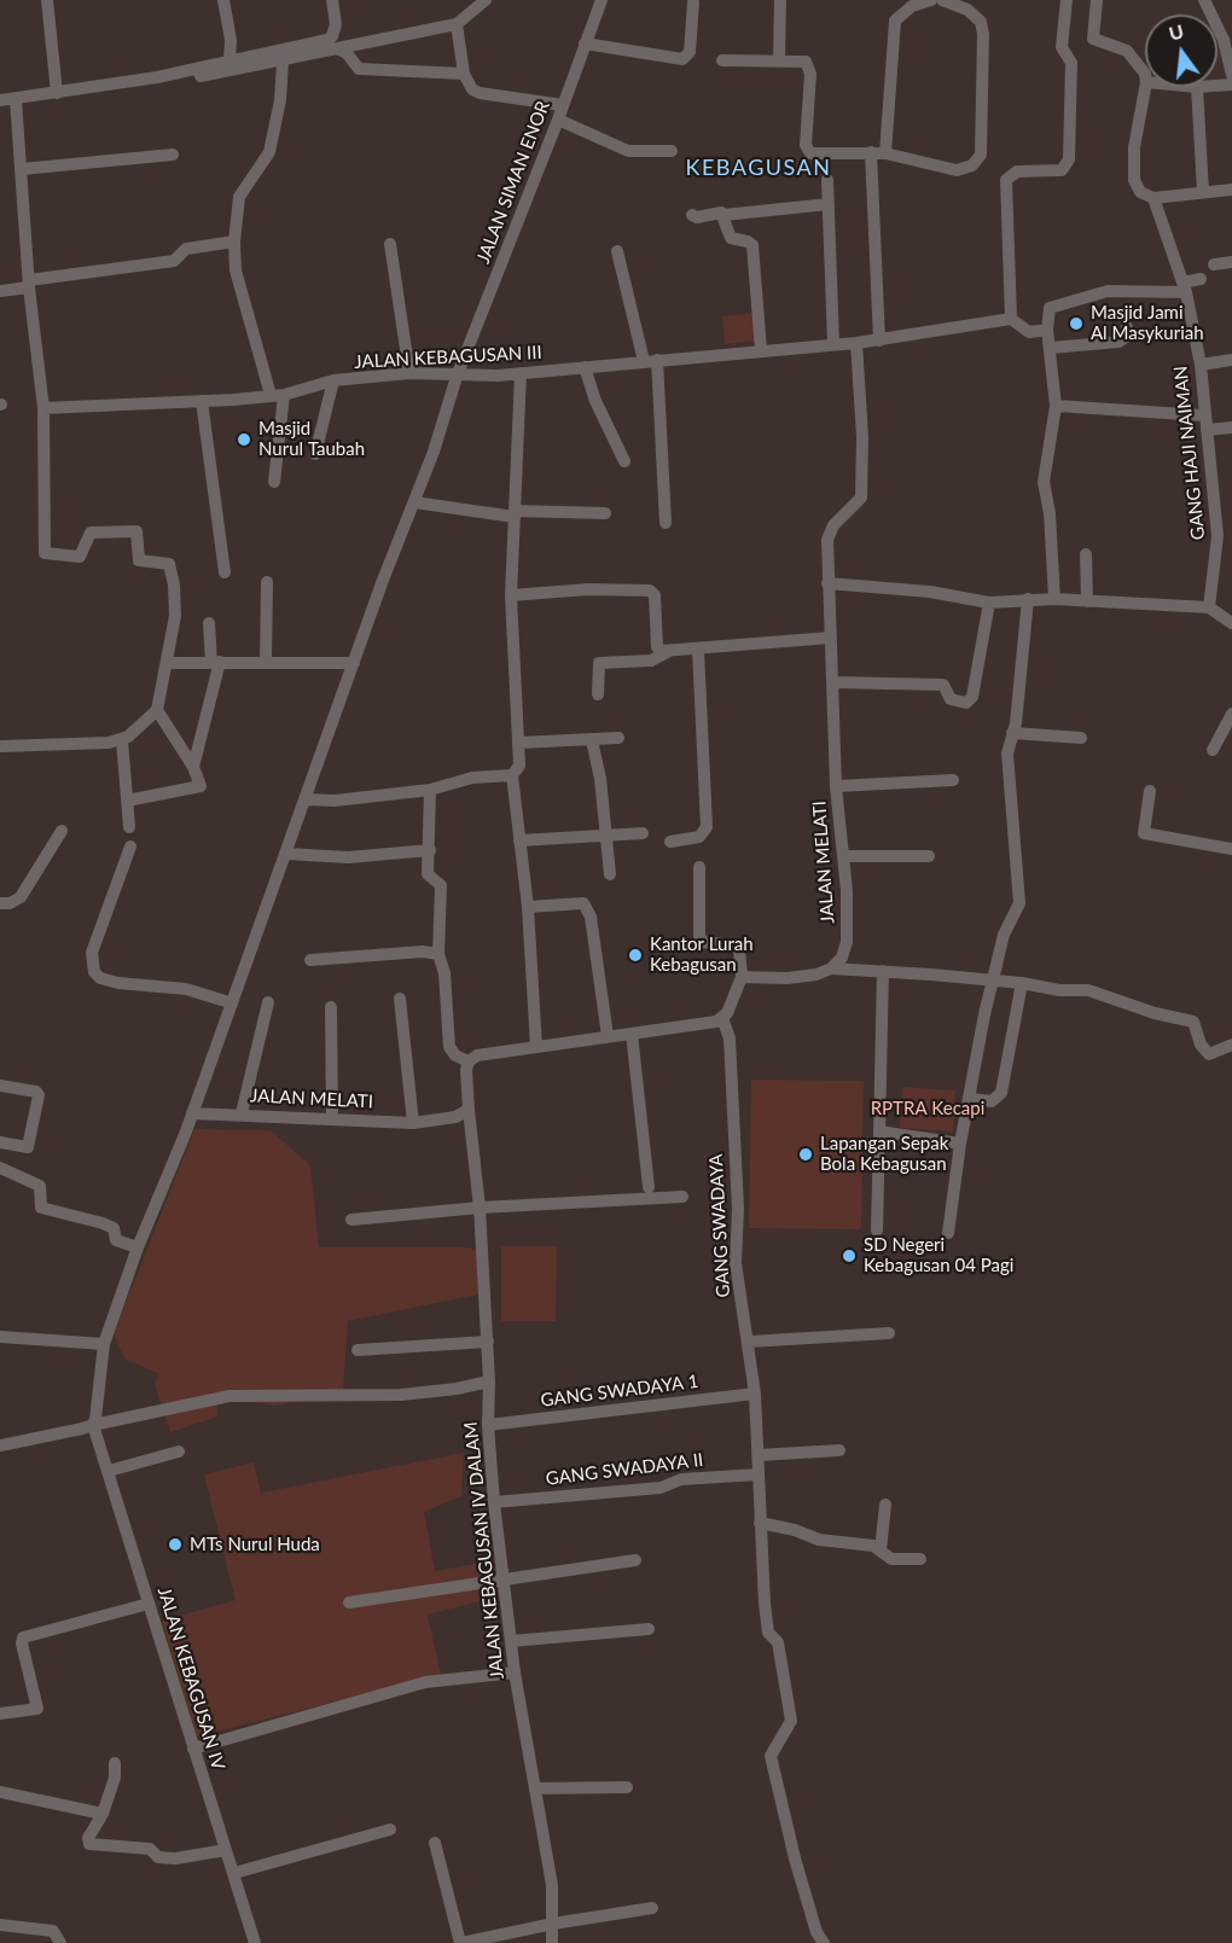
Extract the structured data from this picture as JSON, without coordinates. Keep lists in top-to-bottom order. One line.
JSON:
{"streets":{"street":["JALAN SIMAN ENOR","JALAN KEBAGUSAN III","GANG HAJI NAIMAN","JALAN MELATI","GANG SWADAYA","GANG SWADAYA 1","GANG SWADAYA II","JALAN KEBAGUSAN IV DALAM","JALAN KEBAGUSAN IV"]},"crossings":[["JALAN SIMAN ENOR","JALAN KEBAGUSAN III"],["JALAN KEBAGUSAN III","JALAN MELATI"],["JALAN MELATI","JALAN KEBAGUSAN IV DALAM"],["JALAN MELATI","JALAN KEBAGUSAN IV"],["GANG SWADAYA","GANG SWADAYA 1"],["GANG SWADAYA","GANG SWADAYA II"],["GANG SWADAYA 1","JALAN KEBAGUSAN IV DALAM"],["GANG SWADAYA II","JALAN KEBAGUSAN IV DALAM"]],"districts":["KEBAGUSAN"],"parks":["RPTRA Kecapi"],"places":["Masjid Jami Al Masykuriah","Masjid Nurul Taubah","Kantor Lurah Kebagusan","Lapangan Sepak Bola Kebagusan","SD Negeri Kebagusan 04 Pagi","MTs Nurul Huda"],"north":"top"}
